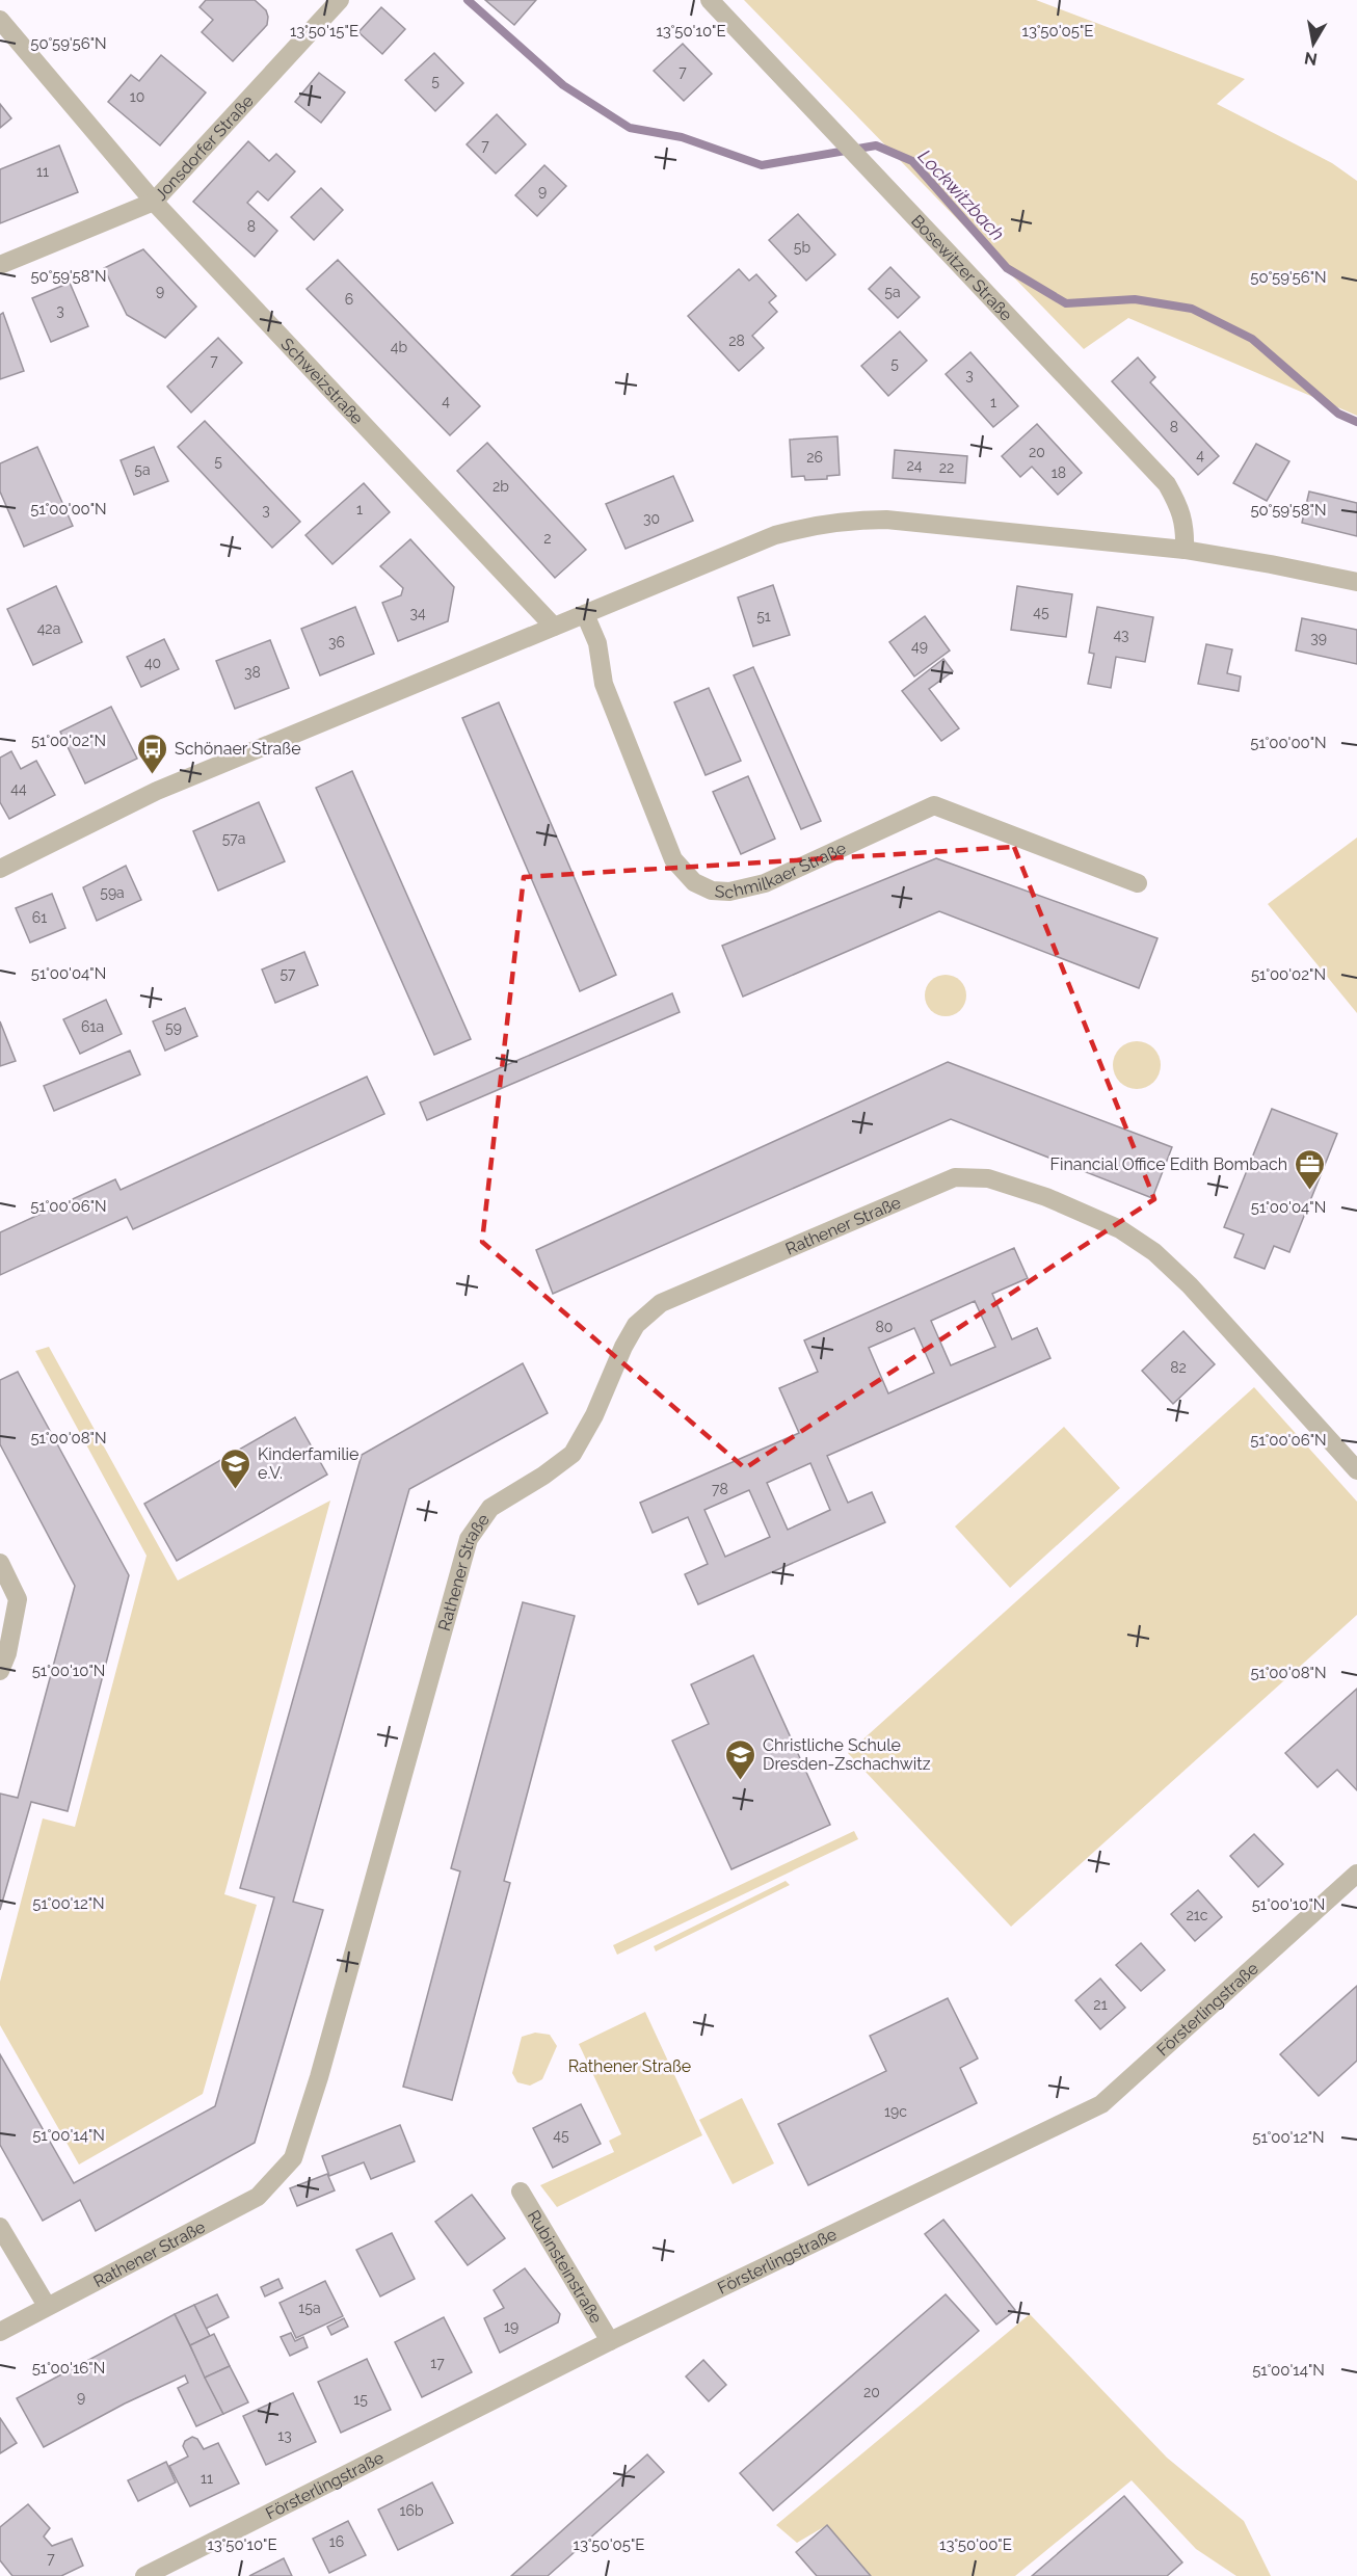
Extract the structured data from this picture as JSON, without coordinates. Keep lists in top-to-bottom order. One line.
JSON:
{"streets":{"street":["Jonsdorfer Straße","Bosewitzer Straße","Schweizstraße","Schmilkaer Straße","Rathener Straße","Försterlingstraße","Rubinsteinstraße"]},"crossings":[["Jonsdorfer Straße","Schweizstraße"],["Försterlingstraße","Rubinsteinstraße"]],"water":["Lockwitzbach"],"parks":["Rathener Straße"],"places":{"bus stop":["Schönaer Straße"],"office":["Financial Office Edith Bombach"],"school or university":["Kinderfamilie e.V.","Christliche Schule Dresden-Zschachwitz"]},"house_numbers":["7","5","10","7","11","9","8","5b","9","5a","6","3","28","4b","7","5","3","4","1","8","20","4","26","5","24","22","5a","18","2b","1","3","30","2","45","34","51","42a","43","39","36","49","40","38","44","57a","59a","61","57","61a","59","80","82","78","21c","21","19c","45","15a","19","17","20","9","15","13","11","16b","16","7"],"north":"bottom","coordinates":["13°50'15\"E","13°50'10\"E","13°50'05\"E","50°59'56\"N","50°59'58\"N","51°00'00\"N","51°00'02\"N","51°00'04\"N","51°00'06\"N","51°00'08\"N","51°00'10\"N","51°00'12\"N","51°00'14\"N","51°00'16\"N","13°50'00\"E"]}
